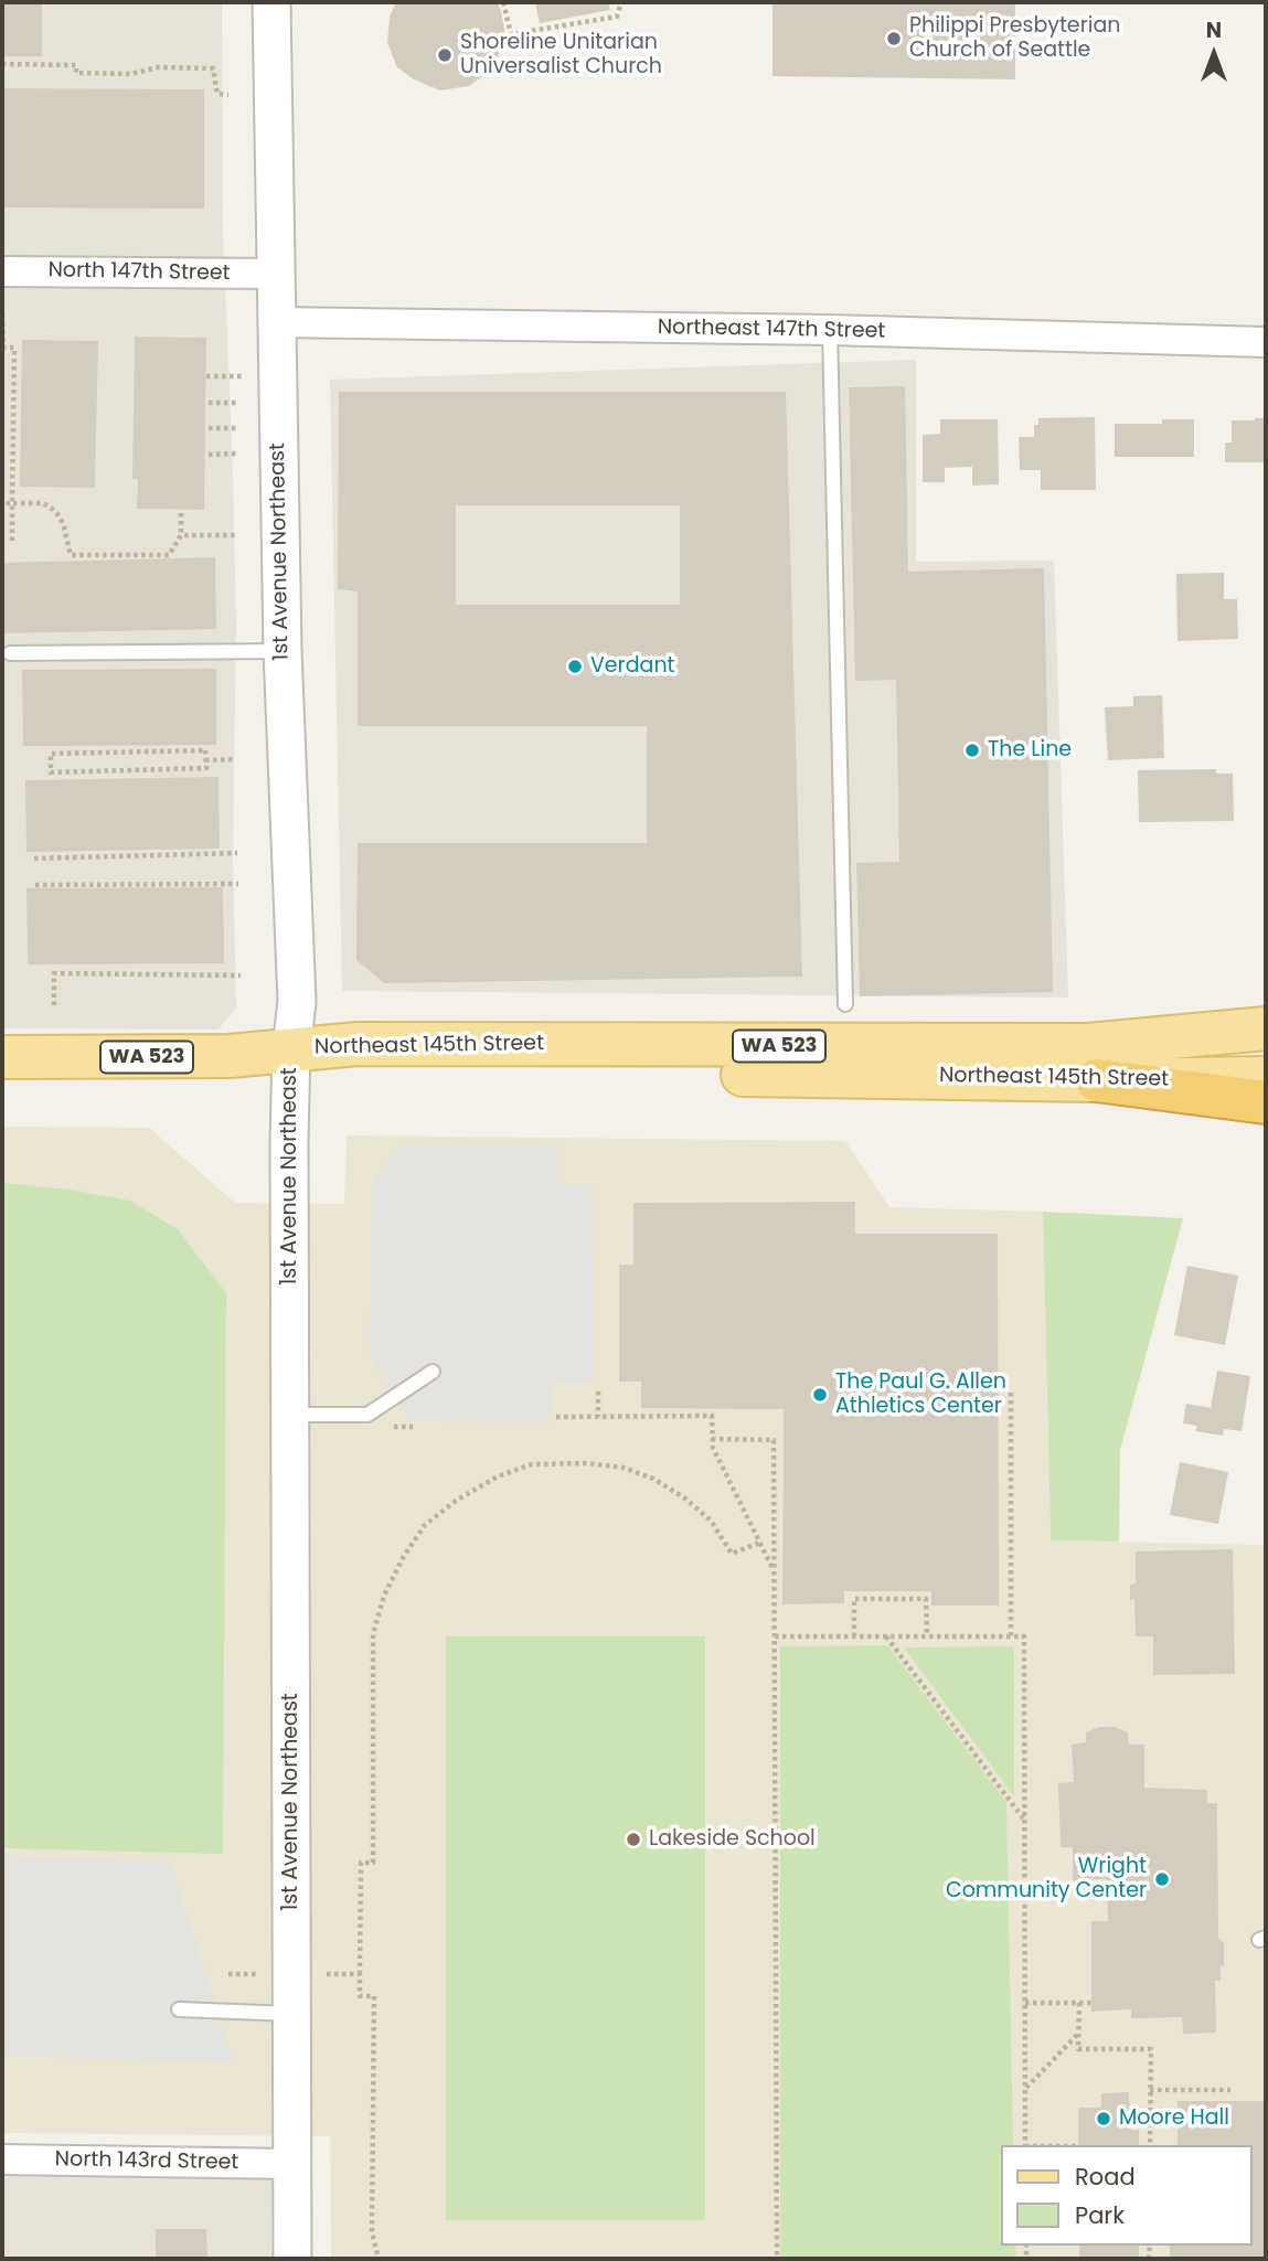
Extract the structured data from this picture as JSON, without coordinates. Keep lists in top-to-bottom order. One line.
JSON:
{"streets":{"main road":["Northeast 145th Street","WA 523"],"street":["North 147th Street","Northeast 147th Street","1st Avenue Northeast","North 143rd Street"]},"crossings":[["North 147th Street","1st Avenue Northeast"],["Northeast 147th Street","1st Avenue Northeast"],["1st Avenue Northeast","Northeast 145th Street"],["1st Avenue Northeast","WA 523"],["1st Avenue Northeast","North 143rd Street"],["Northeast 145th Street","WA 523"]],"places":["Philippi Presbyterian Church of Seattle","Shoreline Unitarian Universalist Church","Verdant","The Line","The Paul G. Allen Athletics Center","Lakeside School","Wright Community Center","Moore Hall"],"legend":["Road","Park"],"north":"top"}
